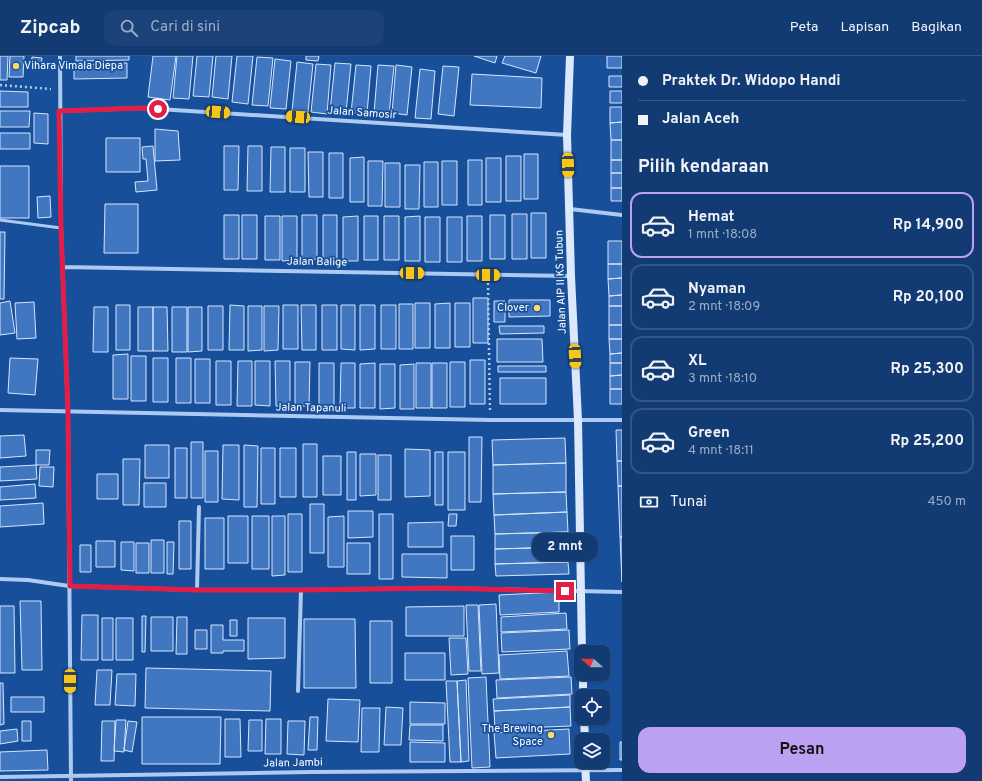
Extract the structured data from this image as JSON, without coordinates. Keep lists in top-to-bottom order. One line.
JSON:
{"streets":{"street":["Jalan Samosir","Jalan Balige","Jalan AIP II KS Tubun","Jalan Tapanuli","Jalan Jambi"]},"crossings":[["Jalan Samosir","Jalan AIP II KS Tubun"],["Jalan Balige","Jalan AIP II KS Tubun"],["Jalan AIP II KS Tubun","Jalan Tapanuli"]],"places":["Vihara Vimala Diepa","Clover","The Brewing Space"],"north":"left","page":{"header":"Zipcab","search":"Cari di sini","nav":["Peta","Lapisan","Bagikan"],"banner":["Praktek Dr. Widopo Handi","Jalan Aceh"],"heading":"Pilih kendaraan","list":[{"name":"Hemat","note":"1 mnt · 18:08","value":"Rp 14,900"},{"name":"Nyaman","note":"2 mnt · 18:09","value":"Rp 20,100"},{"name":"XL","note":"3 mnt · 18:10","value":"Rp 25,300"},{"name":"Green","note":"4 mnt · 18:11","value":"Rp 25,200"}],"pay":["Tunai","450 m"],"bubble":"2 mnt","buttons":"Pesan"}}
